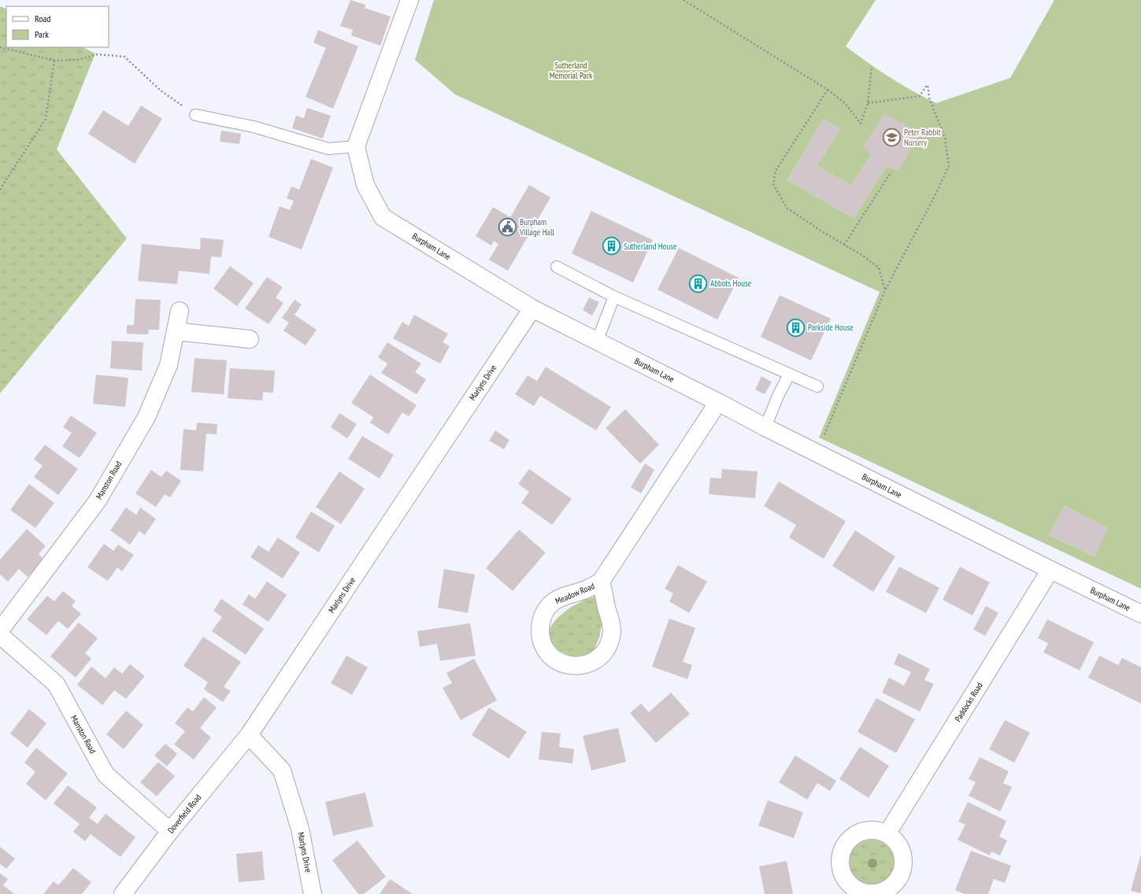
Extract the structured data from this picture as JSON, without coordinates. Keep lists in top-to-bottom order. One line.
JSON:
{"streets":{"street":["Burpham Lane","Marlyns Drive","Manston Road","Meadow Road","Paddocks Road","Doverfield Road"]},"crossings":[["Burpham Lane","Marlyns Drive"],["Burpham Lane","Meadow Road"],["Burpham Lane","Paddocks Road"],["Marlyns Drive","Doverfield Road"],["Manston Road","Doverfield Road"]],"parks":["Sutherland Memorial Park"],"places":{"school or university":["Peter Rabbit Nursery"],"public building":["Burpham Village Hall"],"building":["Sutherland House","Abbots House","Parkside House"]},"legend":["Road","Park"]}
